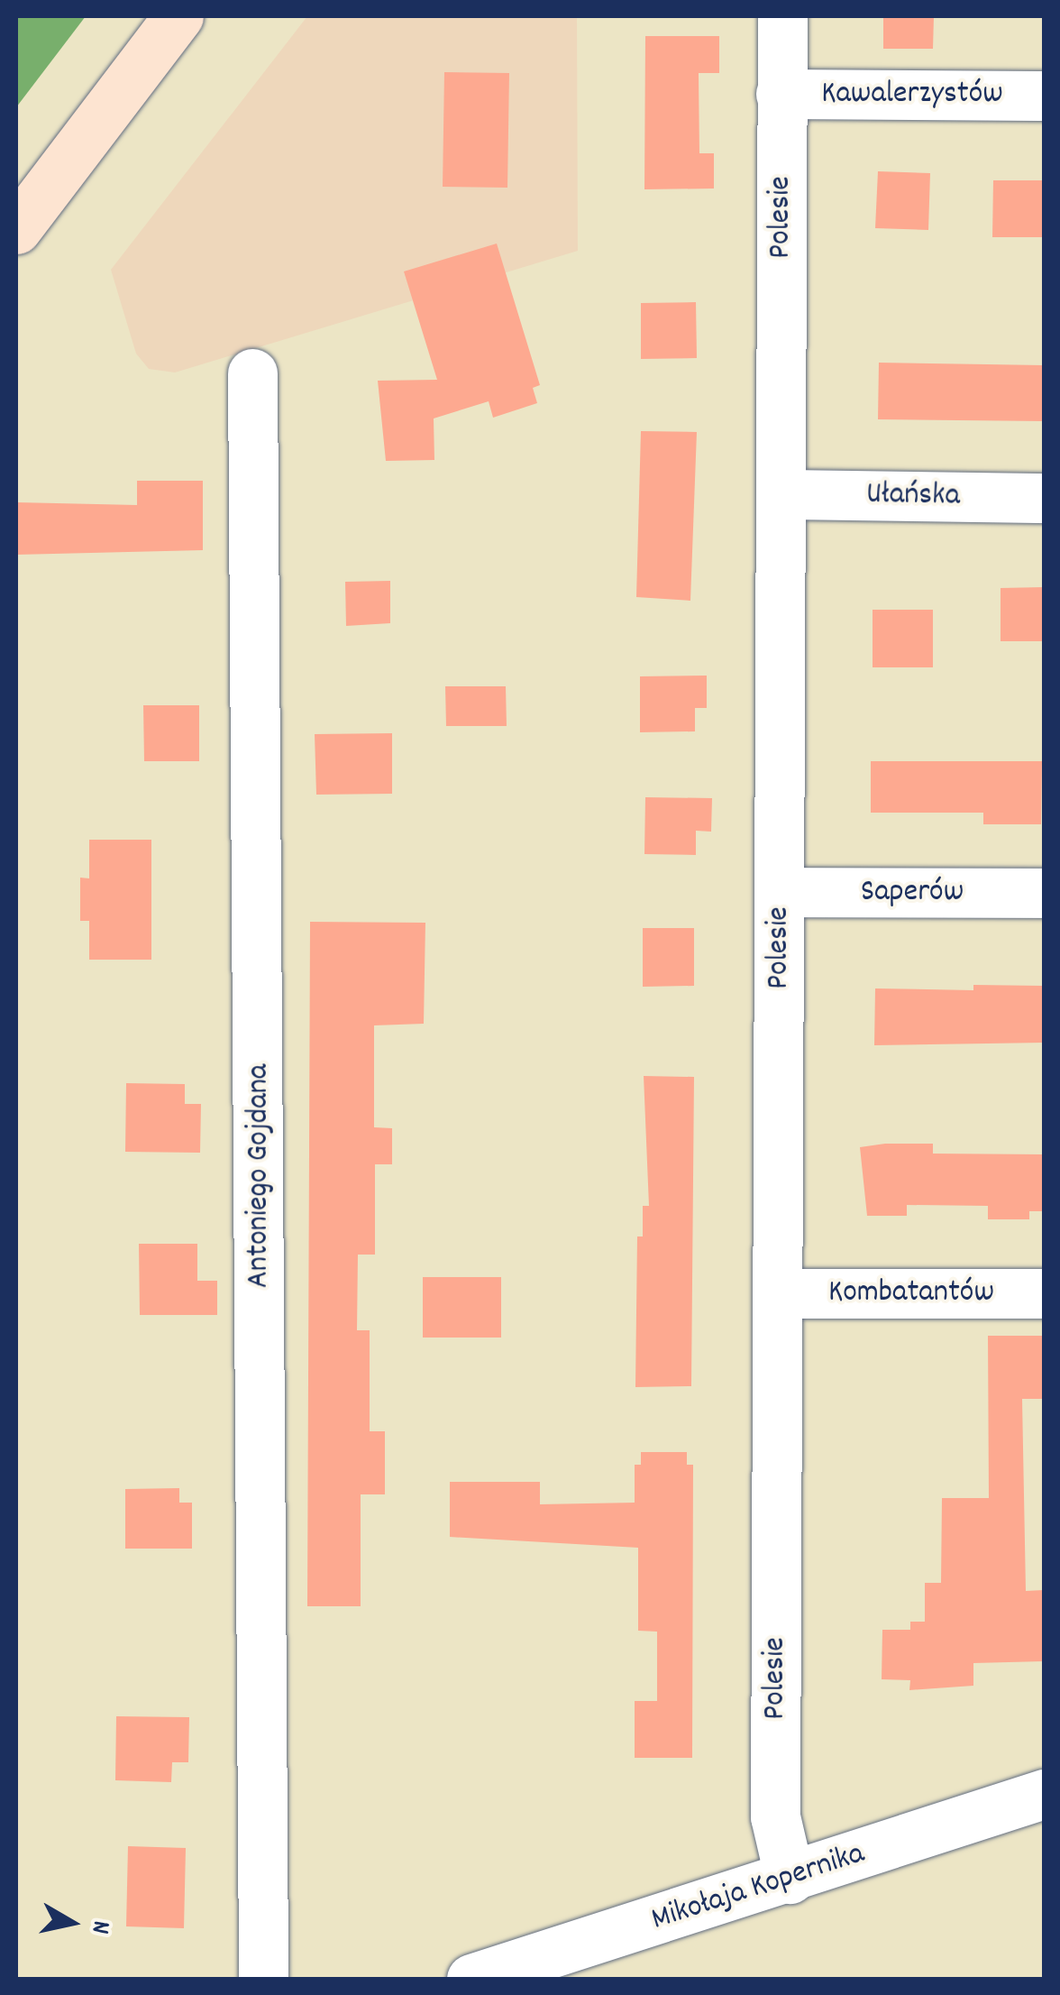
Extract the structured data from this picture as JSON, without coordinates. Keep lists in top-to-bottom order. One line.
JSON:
{"streets":{"street":["Kawalerzystów","Polesie","Ułańska","Saperów","Antoniego Gojdana","Kombatantów","Mikołaja Kopernika"]},"crossings":[["Kawalerzystów","Polesie"],["Polesie","Ułańska"],["Polesie","Saperów"],["Polesie","Kombatantów"],["Polesie","Mikołaja Kopernika"]],"north":"right"}
